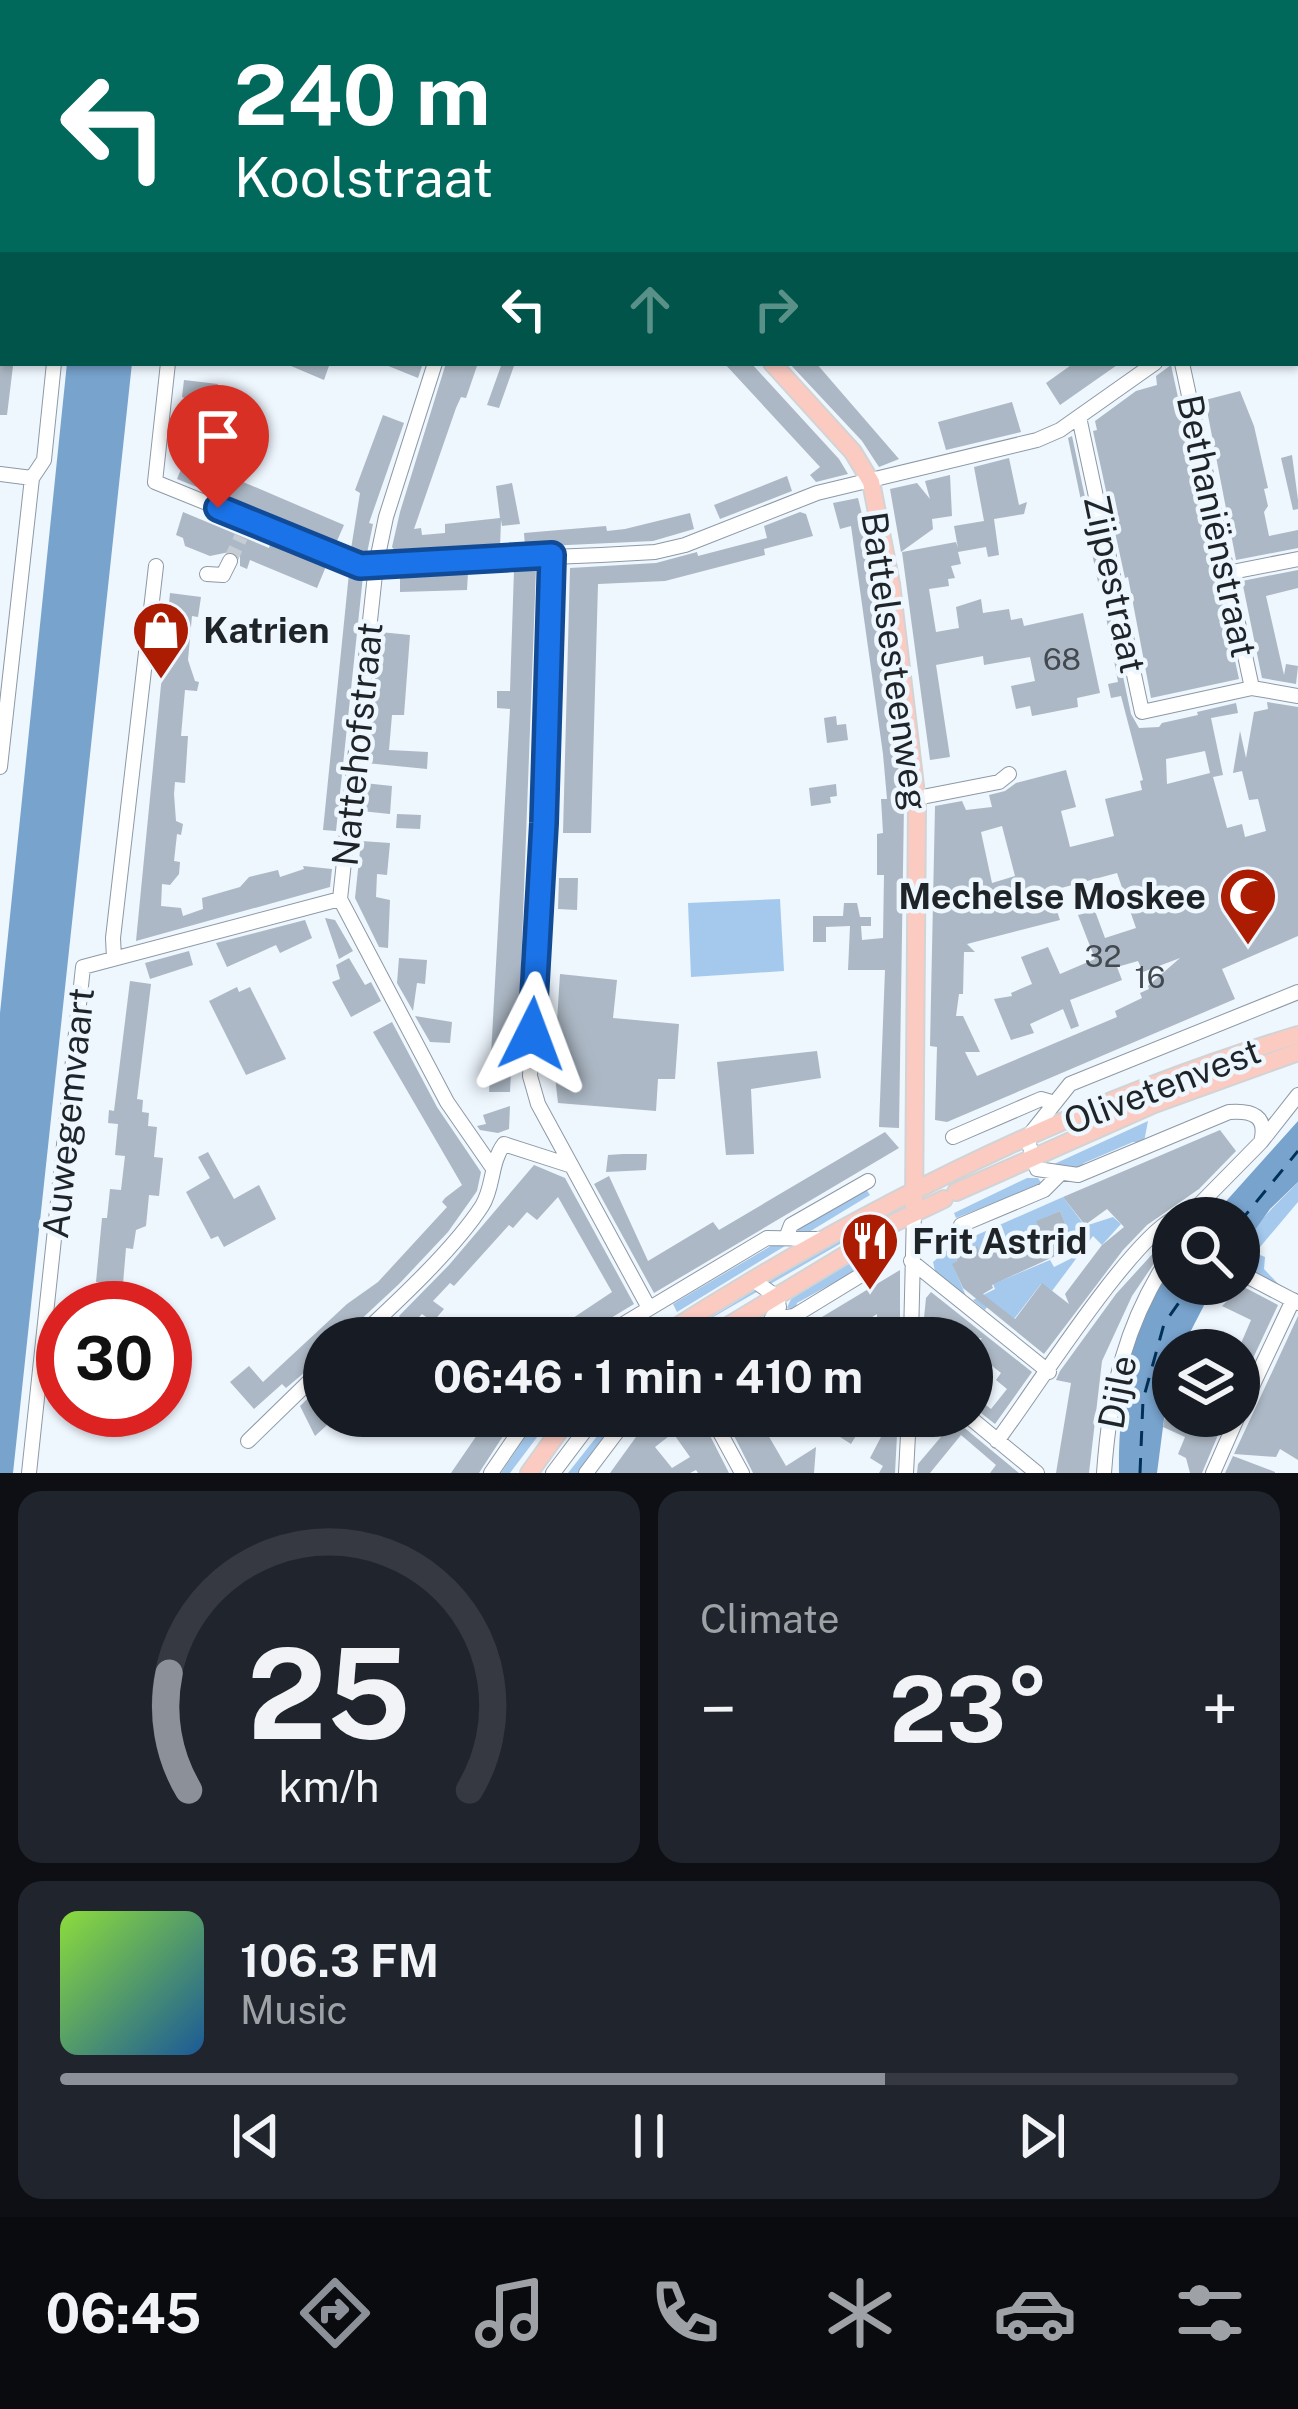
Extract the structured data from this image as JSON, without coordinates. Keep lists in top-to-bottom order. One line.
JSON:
{"streets":{"main road":["Battelsesteenweg","Olivetenvest"],"street":["Bethaniënstraat","Zijpestraat","Nattehofstraat","Auwegemvaart","Dijle"]},"crossings":[["Bethaniënstraat","Zijpestraat"],["Battelsesteenweg","Olivetenvest"]],"places":{"shop":["Katrien"],"mosque":["Mechelse Moskee"],"restaurant":["Frit Astrid"]},"house_numbers":["68","32","16"],"page":{"turn":["240 m","Koolstraat"],"limit":"30","trip":"06:46 · 1 min · 410 m","tile":"Climate","heat":["−","23°","+"],"song":["106.3 FM","Music"],"tabs":"06:45","gauge":["25","km/h"]}}
